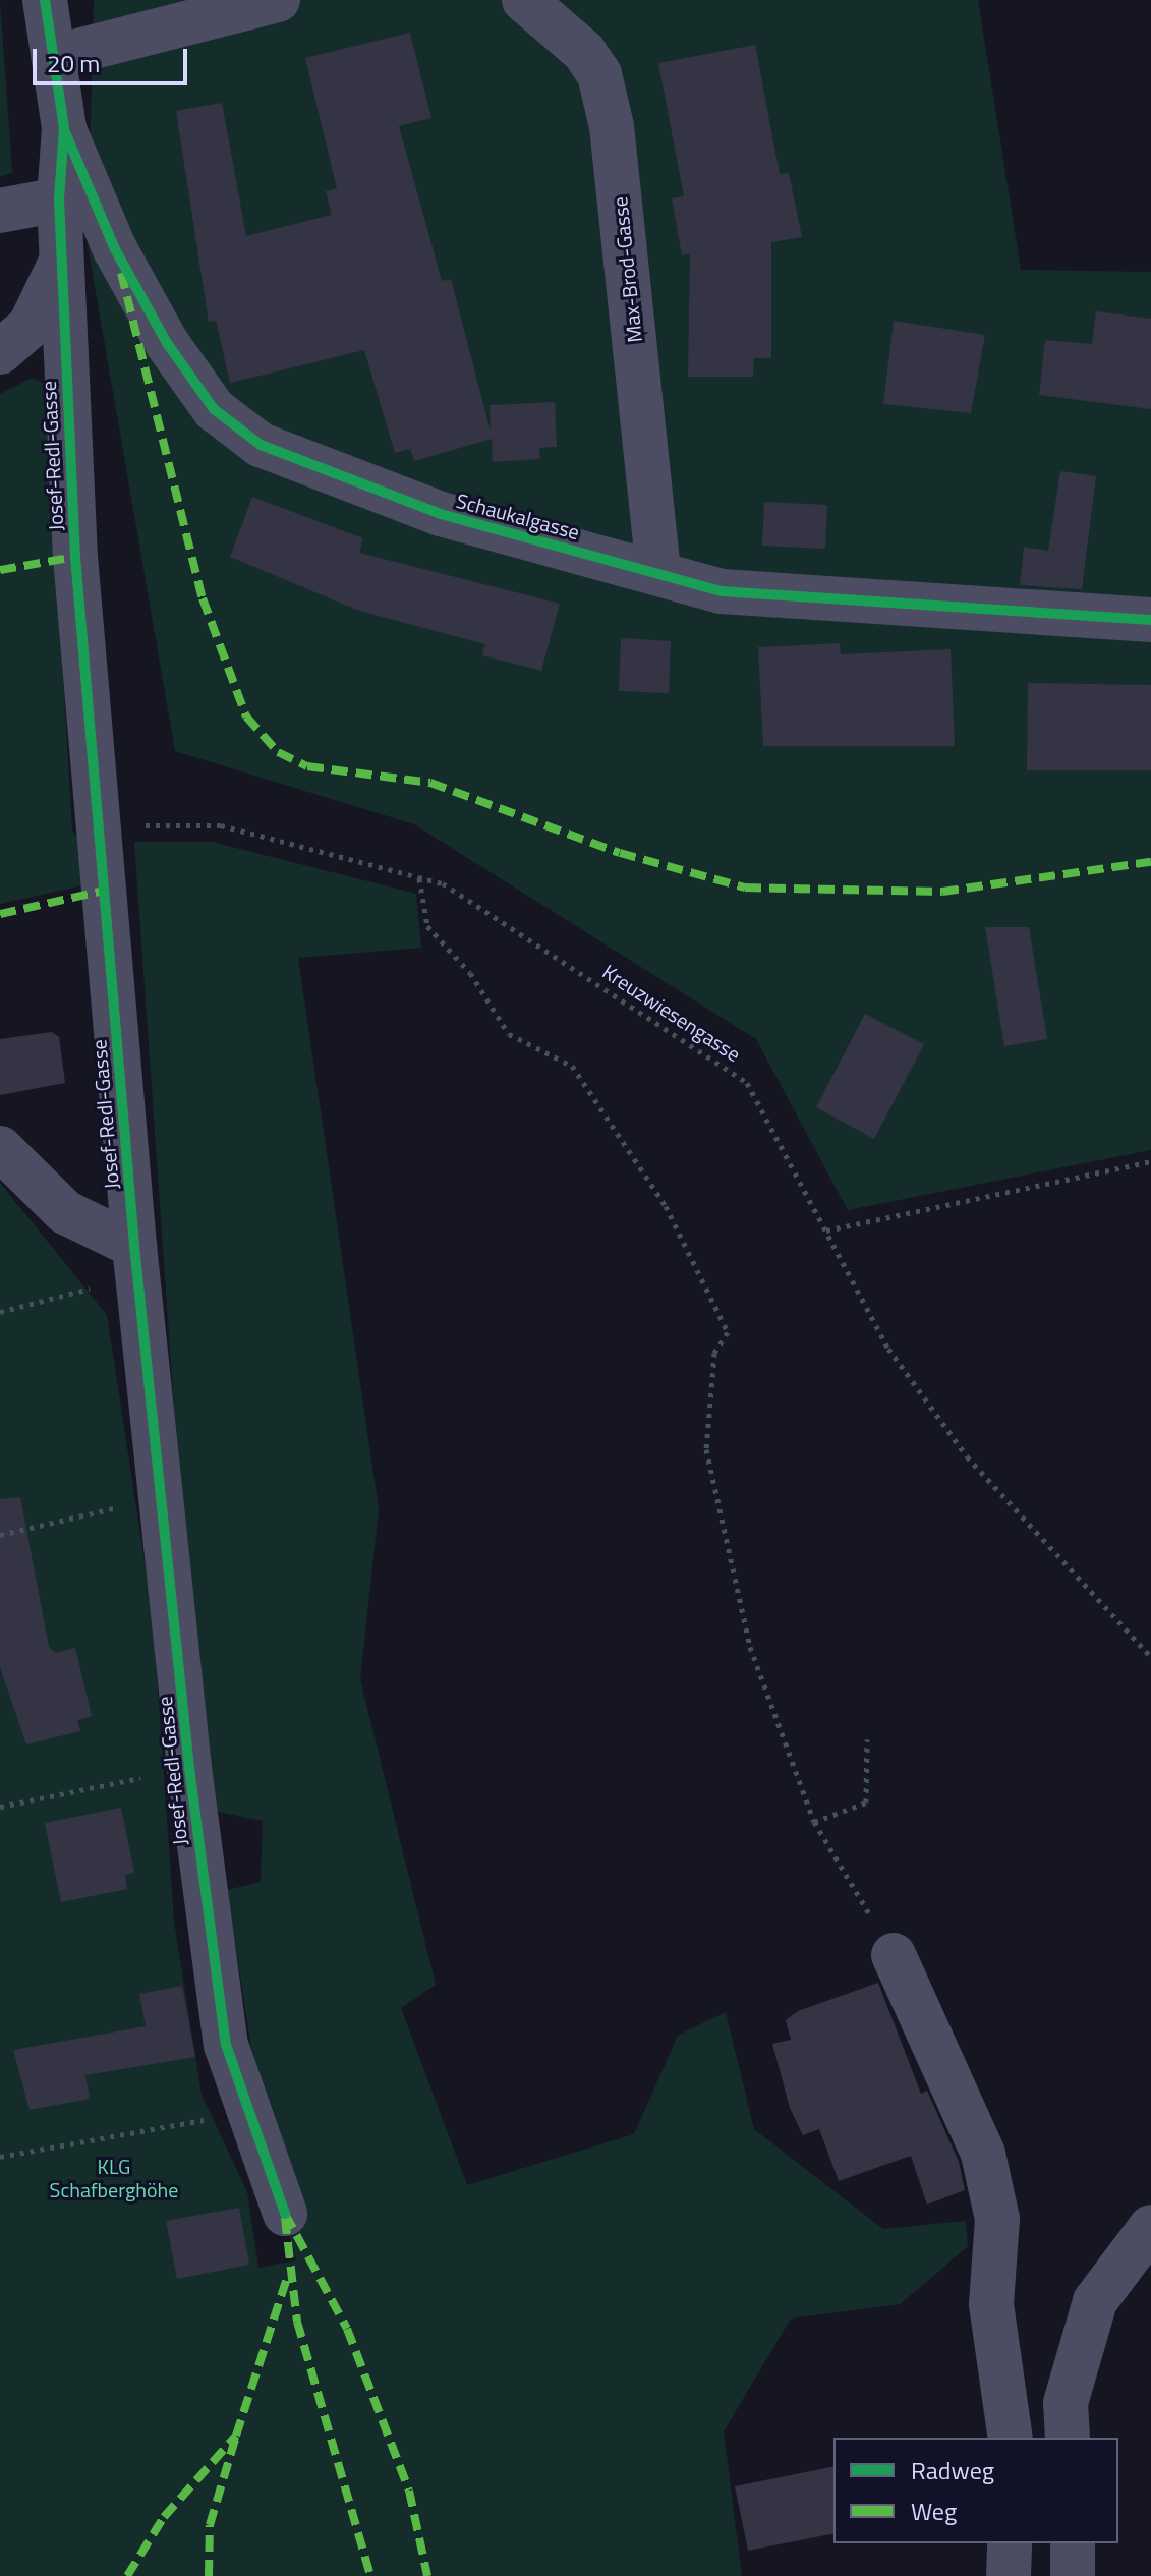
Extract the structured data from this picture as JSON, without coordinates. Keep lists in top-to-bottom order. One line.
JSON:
{"streets":{"street":["Max-Brod-Gasse","Josef-Redl-Gasse","Schaukalgasse"],"path":["Kreuzwiesengasse"]},"crossings":[["Max-Brod-Gasse","Schaukalgasse"],["Josef-Redl-Gasse","Schaukalgasse"],["Josef-Redl-Gasse","Kreuzwiesengasse"]],"parks":["KLG Schafberghöhe"],"legend":["Radweg","Weg"],"scale_bar":"20 m"}
